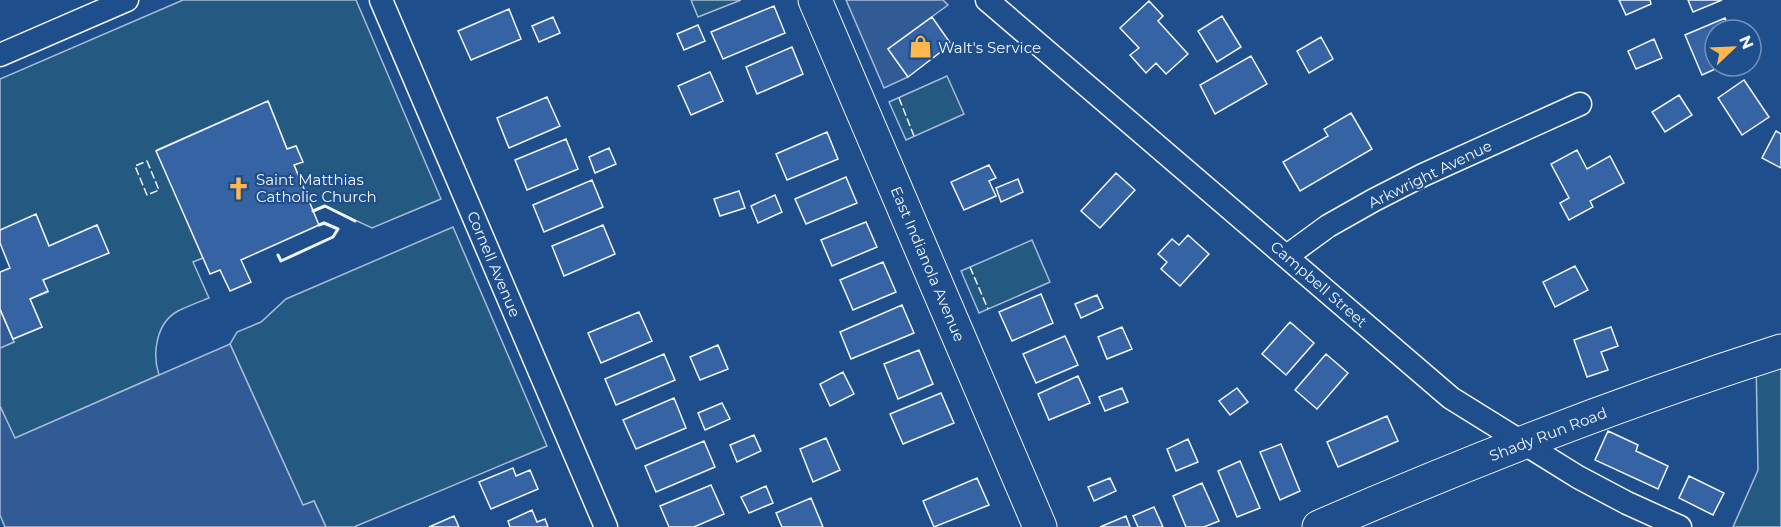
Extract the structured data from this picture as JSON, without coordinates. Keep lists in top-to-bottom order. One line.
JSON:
{"streets":{"street":["Arkwright Avenue","Cornell Avenue","East Indianola Avenue","Campbell Street","Shady Run Road"]},"crossings":[["Arkwright Avenue","Campbell Street"],["Campbell Street","Shady Run Road"]],"places":{"shop":["Walt's Service"],"church":["Saint Matthias Catholic Church"]},"north":"top right"}
